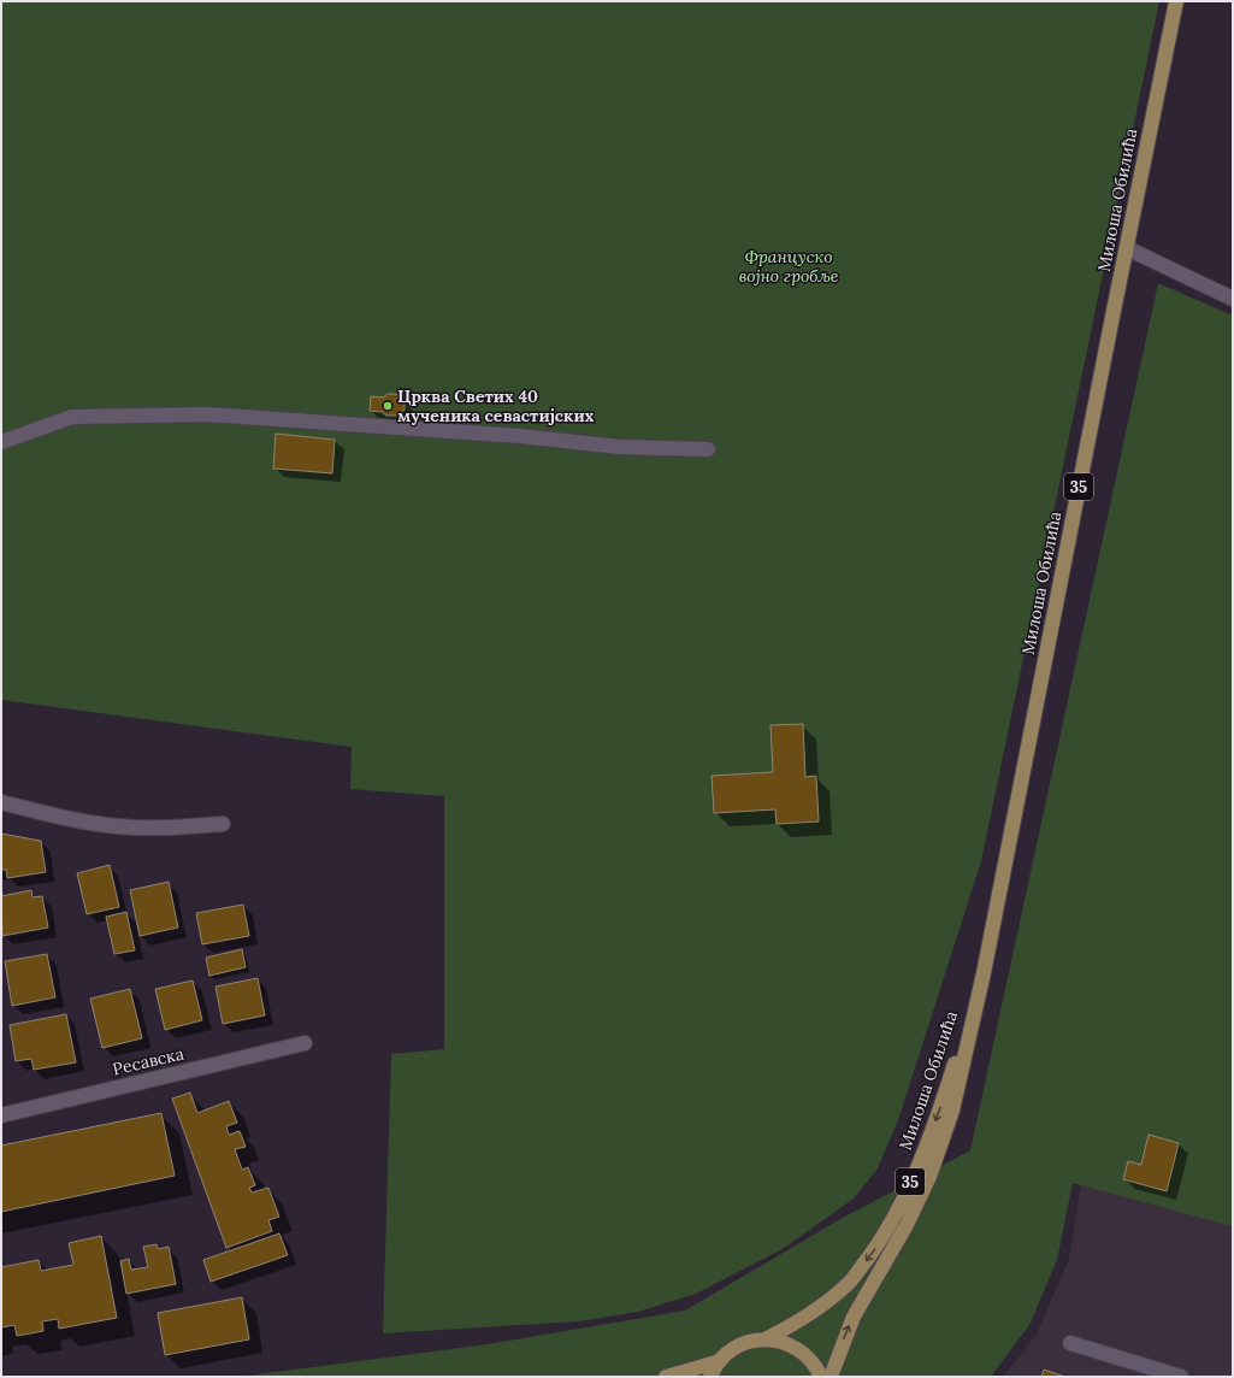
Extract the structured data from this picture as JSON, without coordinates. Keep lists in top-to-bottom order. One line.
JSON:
{"streets":{"main road":["Милоша Обилића","35"],"street":["Ресавска"]},"crossings":[["Милоша Обилића","35"]],"parks":["Француско војно гробље"],"places":["Црква Светих 40 мученика севастијских"]}
